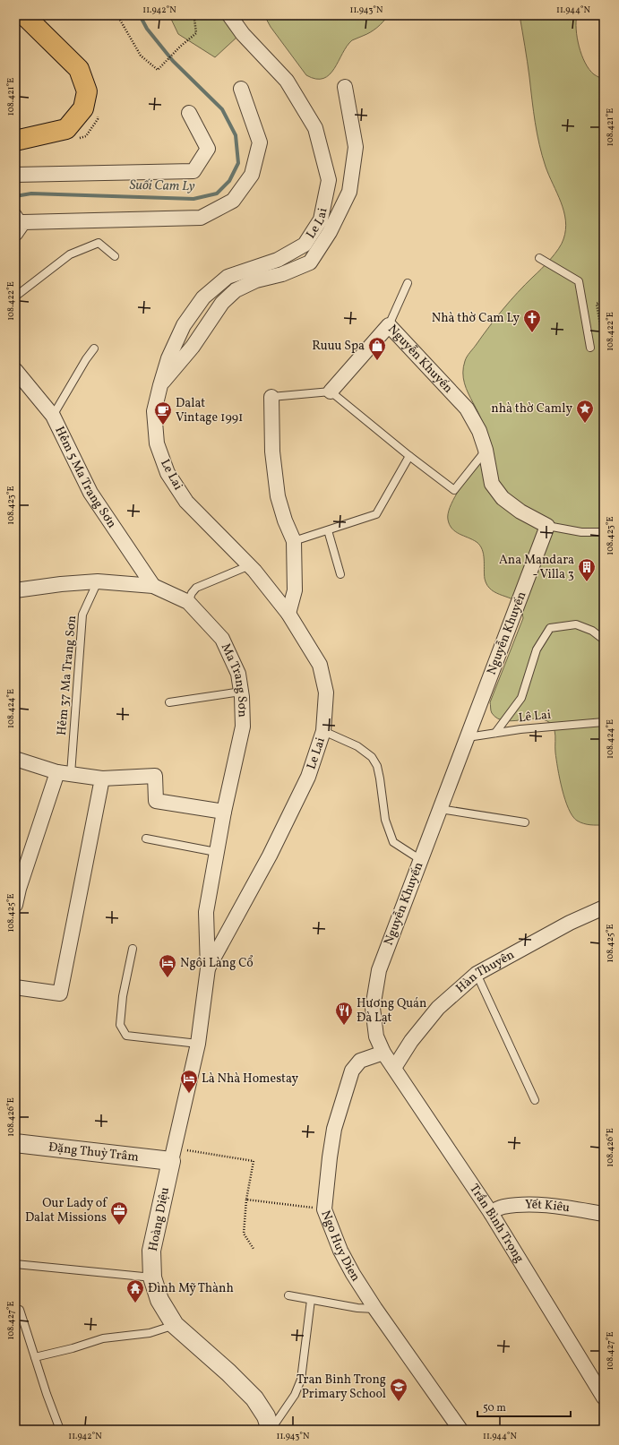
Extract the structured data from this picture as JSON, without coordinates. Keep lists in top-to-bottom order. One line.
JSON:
{"streets":{"street":["Le Lai","Nguyễn Khuyến","Hẻm 5 Ma Trang Sơn","Ma Trang Sơn","Hàn Thuyên","Đặng Thuỳ Trâm","Yết Kiêu","Hoàng Diệu","Trần Bình Trọng","Ngo Huy Dien"],"lane":["Hẻm 37 Ma Trang Sơn","Lê Lai"]},"crossings":[["Le Lai","Ma Trang Sơn"],["Le Lai","Hoàng Diệu"],["Nguyễn Khuyến","Lê Lai"],["Nguyễn Khuyến","Trần Bình Trọng"],["Nguyễn Khuyến","Ngo Huy Dien"],["Hẻm 5 Ma Trang Sơn","Ma Trang Sơn"],["Hẻm 37 Ma Trang Sơn","Ma Trang Sơn"],["Ma Trang Sơn","Hoàng Diệu"],["Hàn Thuyên","Trần Bình Trọng"],["Đặng Thuỳ Trâm","Hoàng Diệu"],["Yết Kiêu","Trần Bình Trọng"],["Trần Bình Trọng","Ngo Huy Dien"]],"water":["Suối Cam Ly"],"places":{"church":["Nhà thờ Cam Ly"],"shop":["Ruuu Spa"],"place":["nhà thờ Camly"],"cafe":["Dalat Vintage 1991"],"building":["Ana Mandara - Villa 3"],"hotel":["Ngôi Làng Cổ","Là Nhà Homestay"],"restaurant":["Hương Quán Đà Lạt"],"office":["Our Lady of Dalat Missions"],"temple":["Đình Mỹ Thành"],"school or university":["Tran Binh Trong Primary School"]},"scale_bar":"50 m","coordinates":["11.942°N","11.943°N","11.944°N","108.421°E","108.422°E","108.423°E","108.424°E","108.425°E","108.426°E","108.427°E"]}
